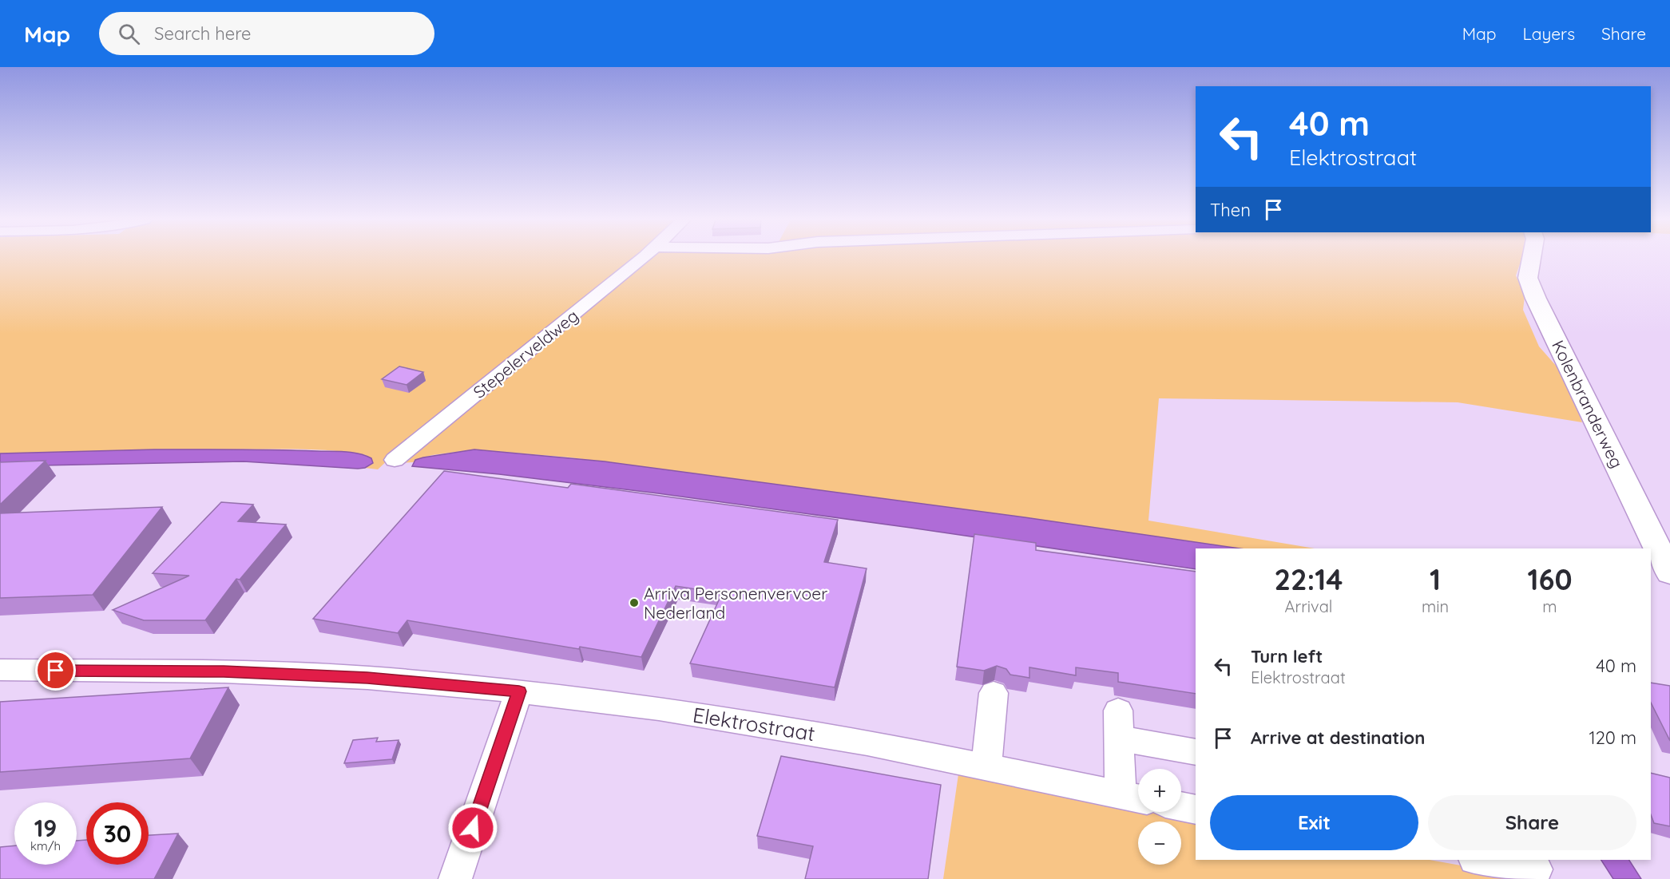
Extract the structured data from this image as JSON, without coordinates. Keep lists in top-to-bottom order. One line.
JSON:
{"streets":{"main road":["Kolenbranderweg"],"street":["Stepelerveldweg","Elektrostraat"]},"places":["Arriva Personenvervoer Nederland"],"page":{"header":"Map","search":"Search here","nav":["Map","Layers","Share"],"turn":["40 m","Elektrostraat"],"then":"Then","eta":["22:14","Arrival","1","min","160","m"],"list":[{"name":"Turn left","note":"Elektrostraat","value":"40 m"},{"name":"Arrive at destination","value":"120 m"}],"map_buttons":["+","−"],"buttons":["Exit","Share"],"speed":"19 km/h","limit":"30"}}
